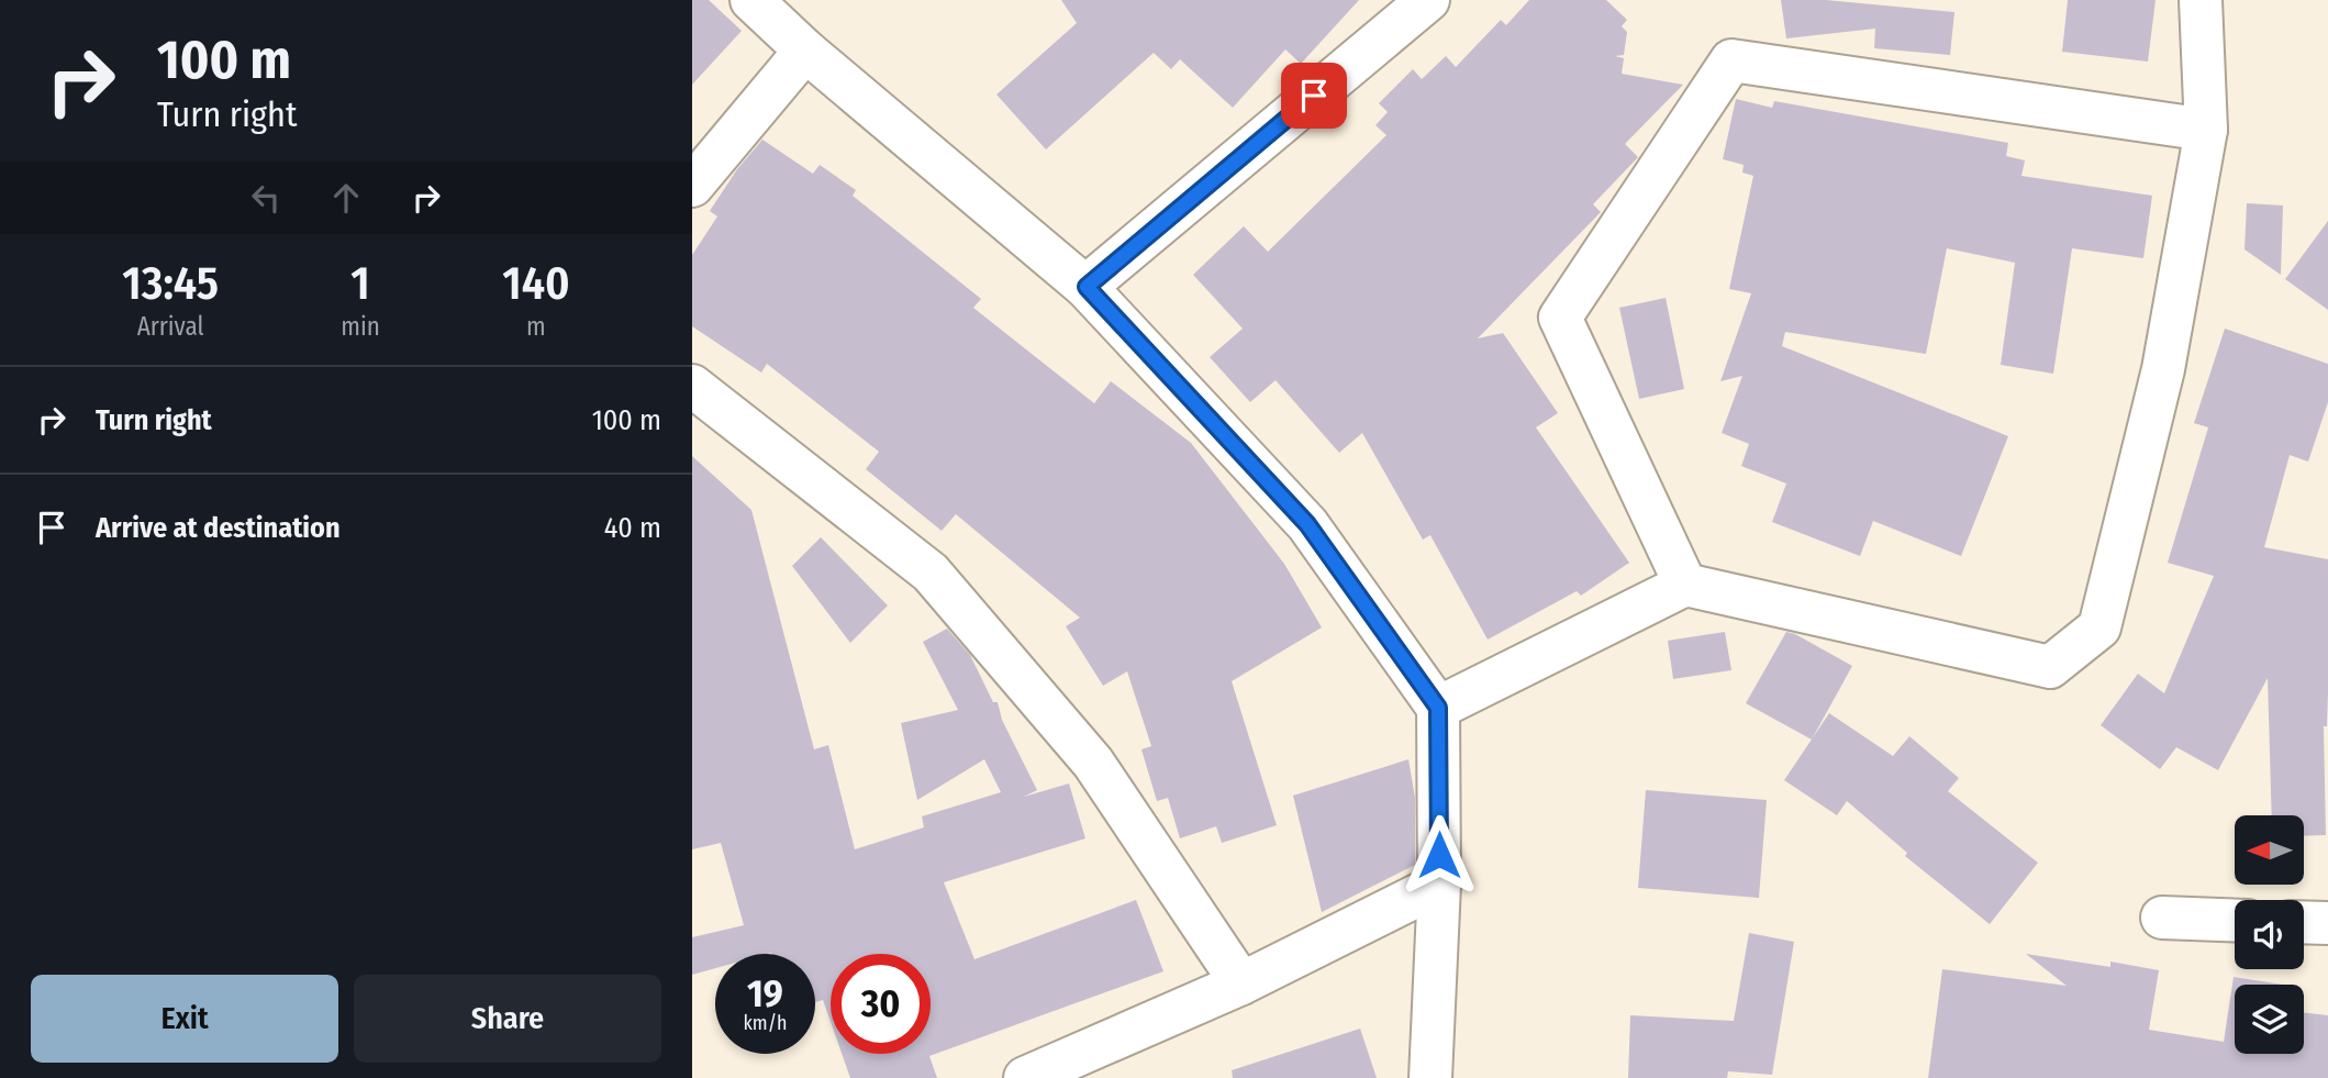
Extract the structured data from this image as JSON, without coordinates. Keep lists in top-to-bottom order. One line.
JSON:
{"north":"left","page":{"turn":["100 m","Turn right"],"eta":["13:45","Arrival","1","min","140","m"],"list":[{"name":"Turn right","value":"100 m"},{"name":"Arrive at destination","value":"40 m"}],"speed":"19 km/h","limit":"30","buttons":["Exit","Share"]}}
